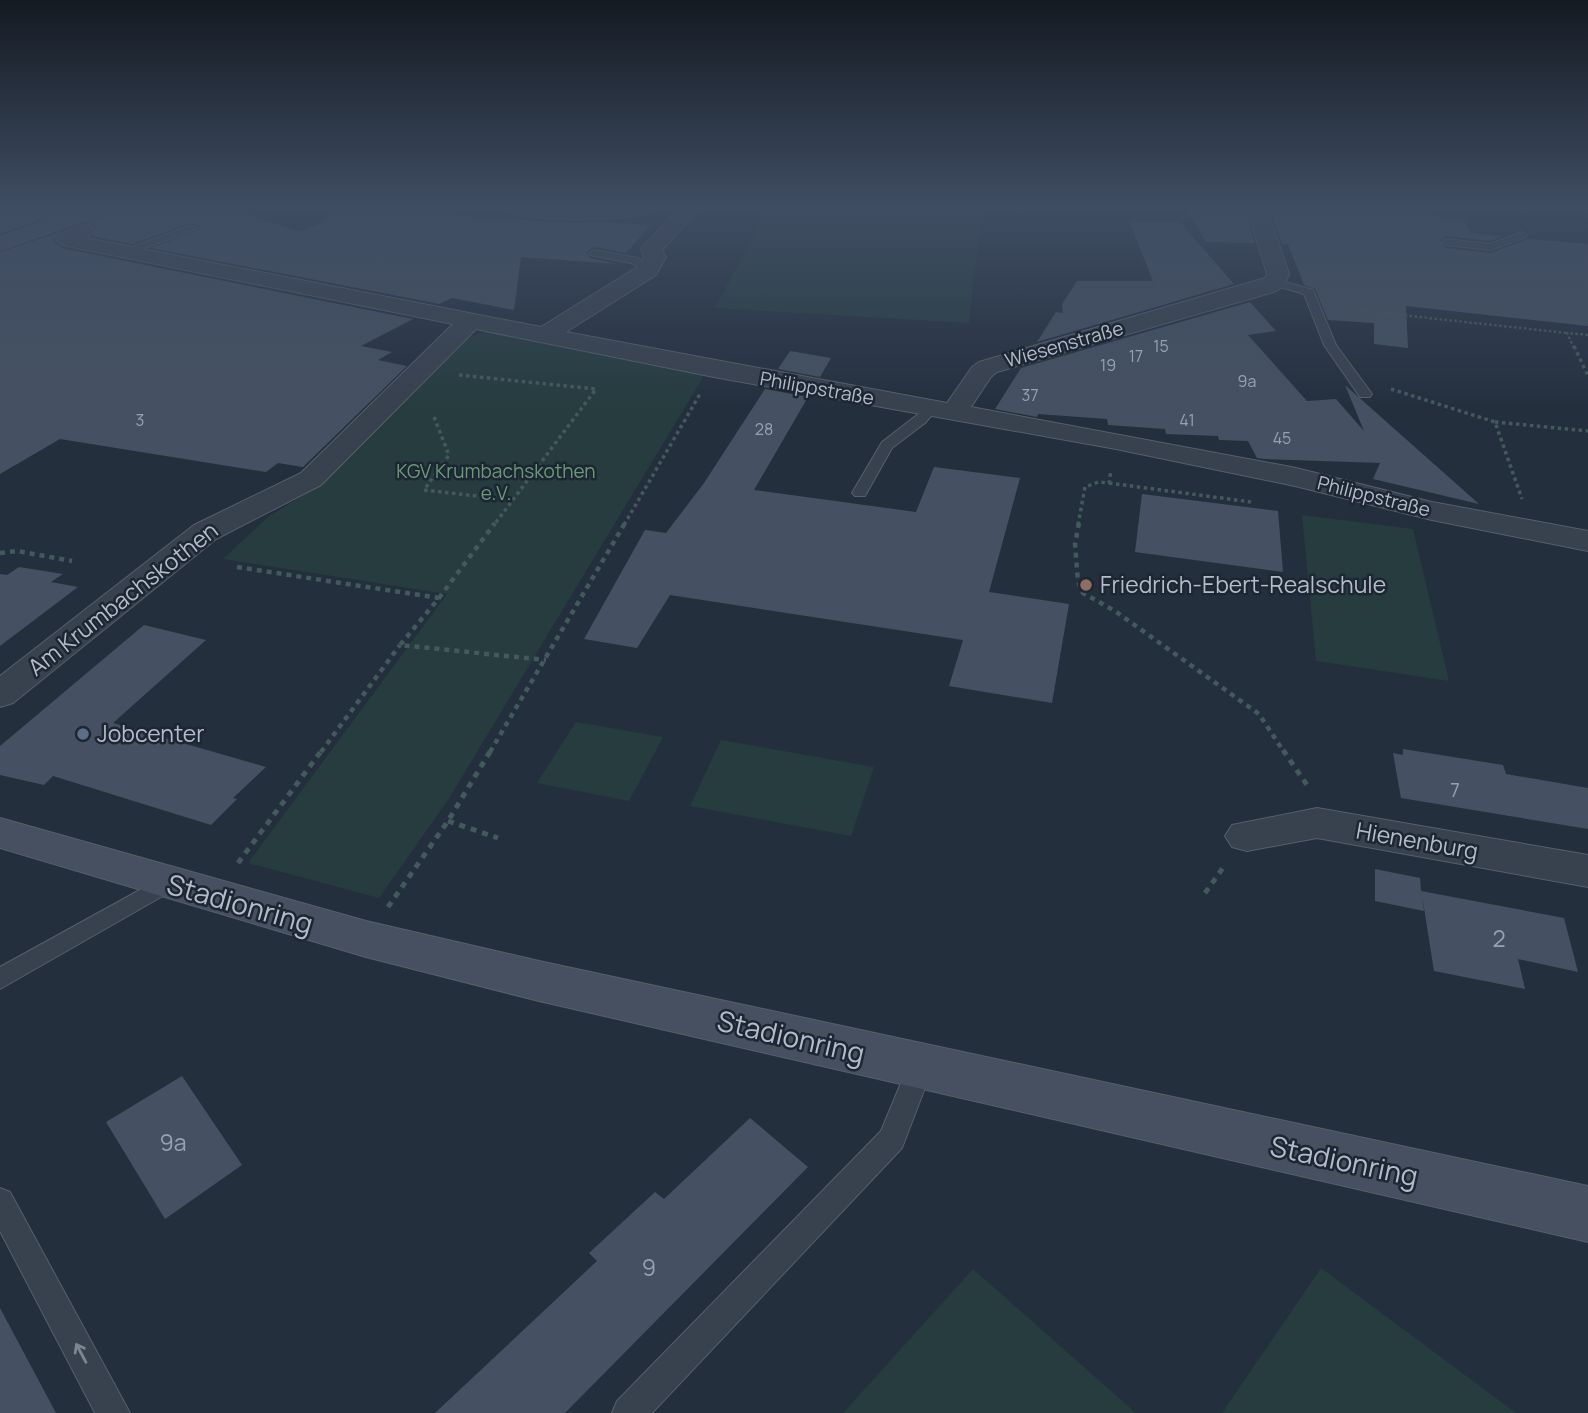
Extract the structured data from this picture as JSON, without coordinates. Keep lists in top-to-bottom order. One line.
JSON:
{"streets":{"main road":["Stadionring"],"street":["Wiesenstraße","Philippstraße","Am Krumbachskothen","Hienenburg"]},"crossings":[["Wiesenstraße","Philippstraße"],["Philippstraße","Am Krumbachskothen"]],"parks":["KGV Krumbachskothen e.V."],"places":["Friedrich-Ebert-Realschule","Jobcenter"],"house_numbers":["15","17","19","9a","37","3","41","28","45","7","2","9a","9"]}
